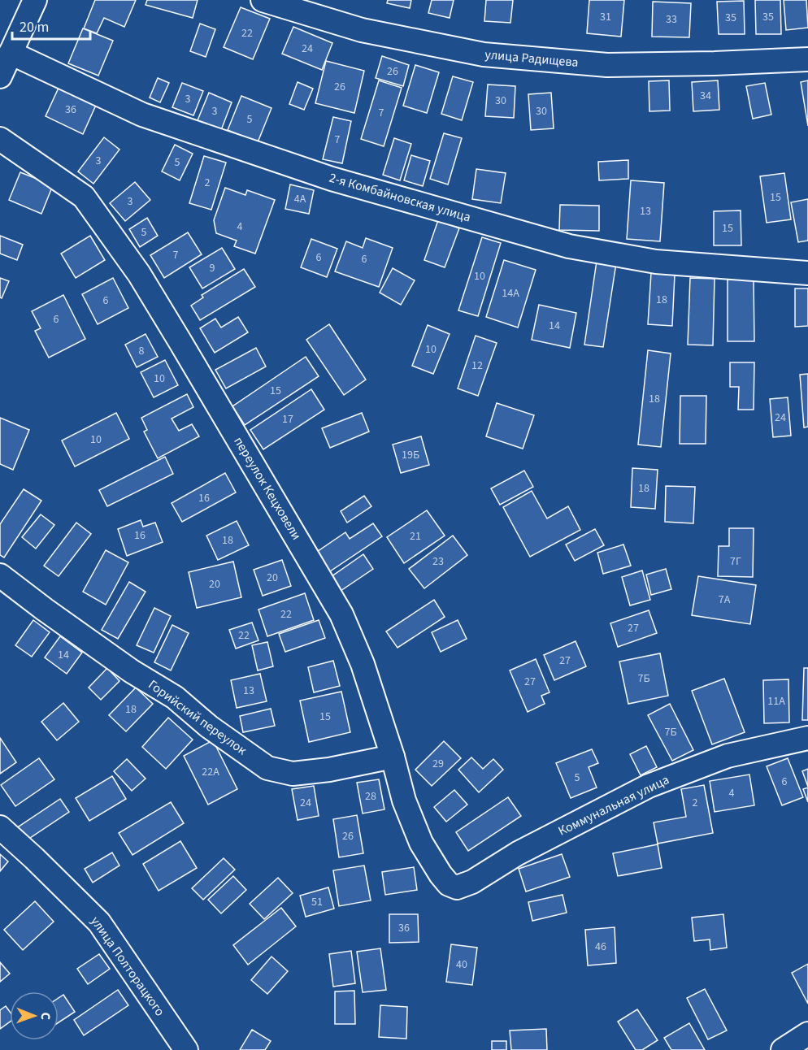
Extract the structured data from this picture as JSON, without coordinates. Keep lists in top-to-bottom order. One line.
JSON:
{"streets":{"street":["улица Радищева","2-я Комбайновская улица","переулок Кецховели","Горийский переулок","Коммунальная улица","улица Полторацкого"]},"crossings":[["переулок Кецховели","Горийский переулок"],["переулок Кецховели","Коммунальная улица"]],"house_numbers":["31","35","35","33","22","24","26","26","34","3","30","36","3","30","7","5","7","3","5","2","15","4А","3","13","4","15","5","7","6","6","9","10","14А","18","6","6","14","10","8","12","10","15","18","24","17","10","19Б","18","16","16","21","18","23","7Г","20","20","7А","22","27","22","14","27","7Б","27","13","11А","18","15","7Б","29","22А","5","6","4","28","24","2","26","51","36","46","40"],"scale_bar":"20 m","north":"right"}
